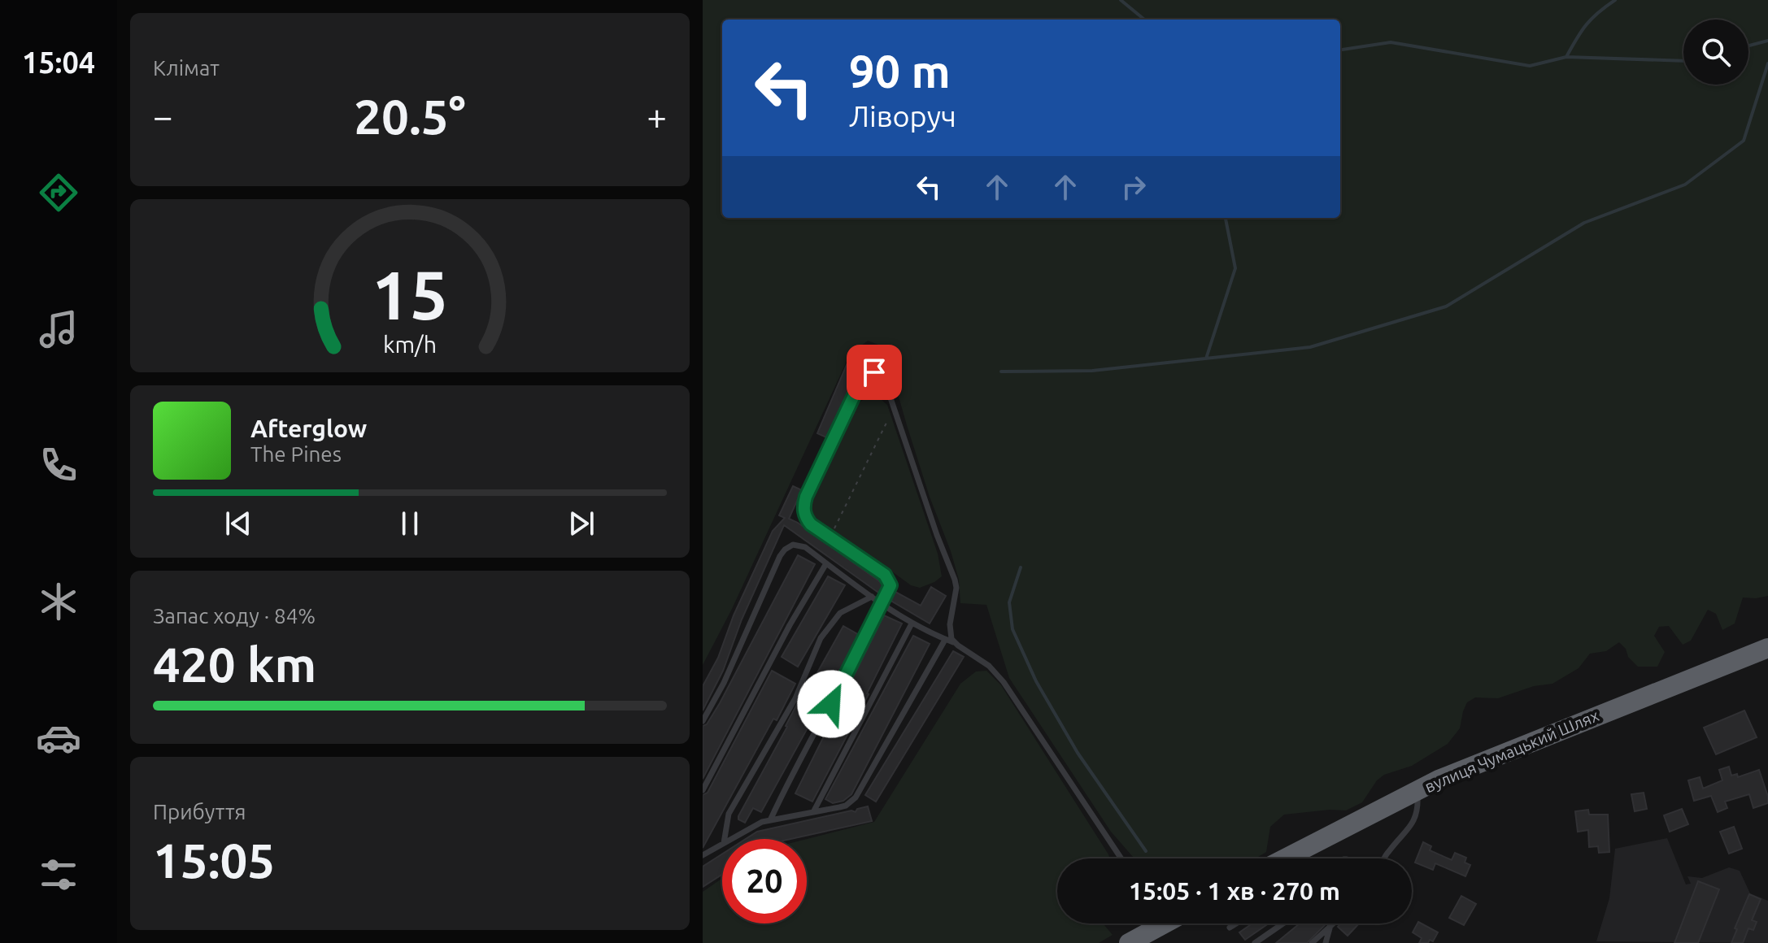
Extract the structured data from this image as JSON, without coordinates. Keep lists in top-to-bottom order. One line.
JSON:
{"streets":{"highway":["вулиця Чумацький Шлях"]},"page":{"tabs":"15:04","tile":["Клімат",["Запас ходу · 84%","420 km"],["Прибуття","15:05"]],"turn":["90 m","Ліворуч"],"heat":["−","20.5°","+"],"song":["Afterglow","The Pines"],"limit":"20","trip":"15:05 · 1 хв · 270 m","gauge":["15","km/h"]}}
